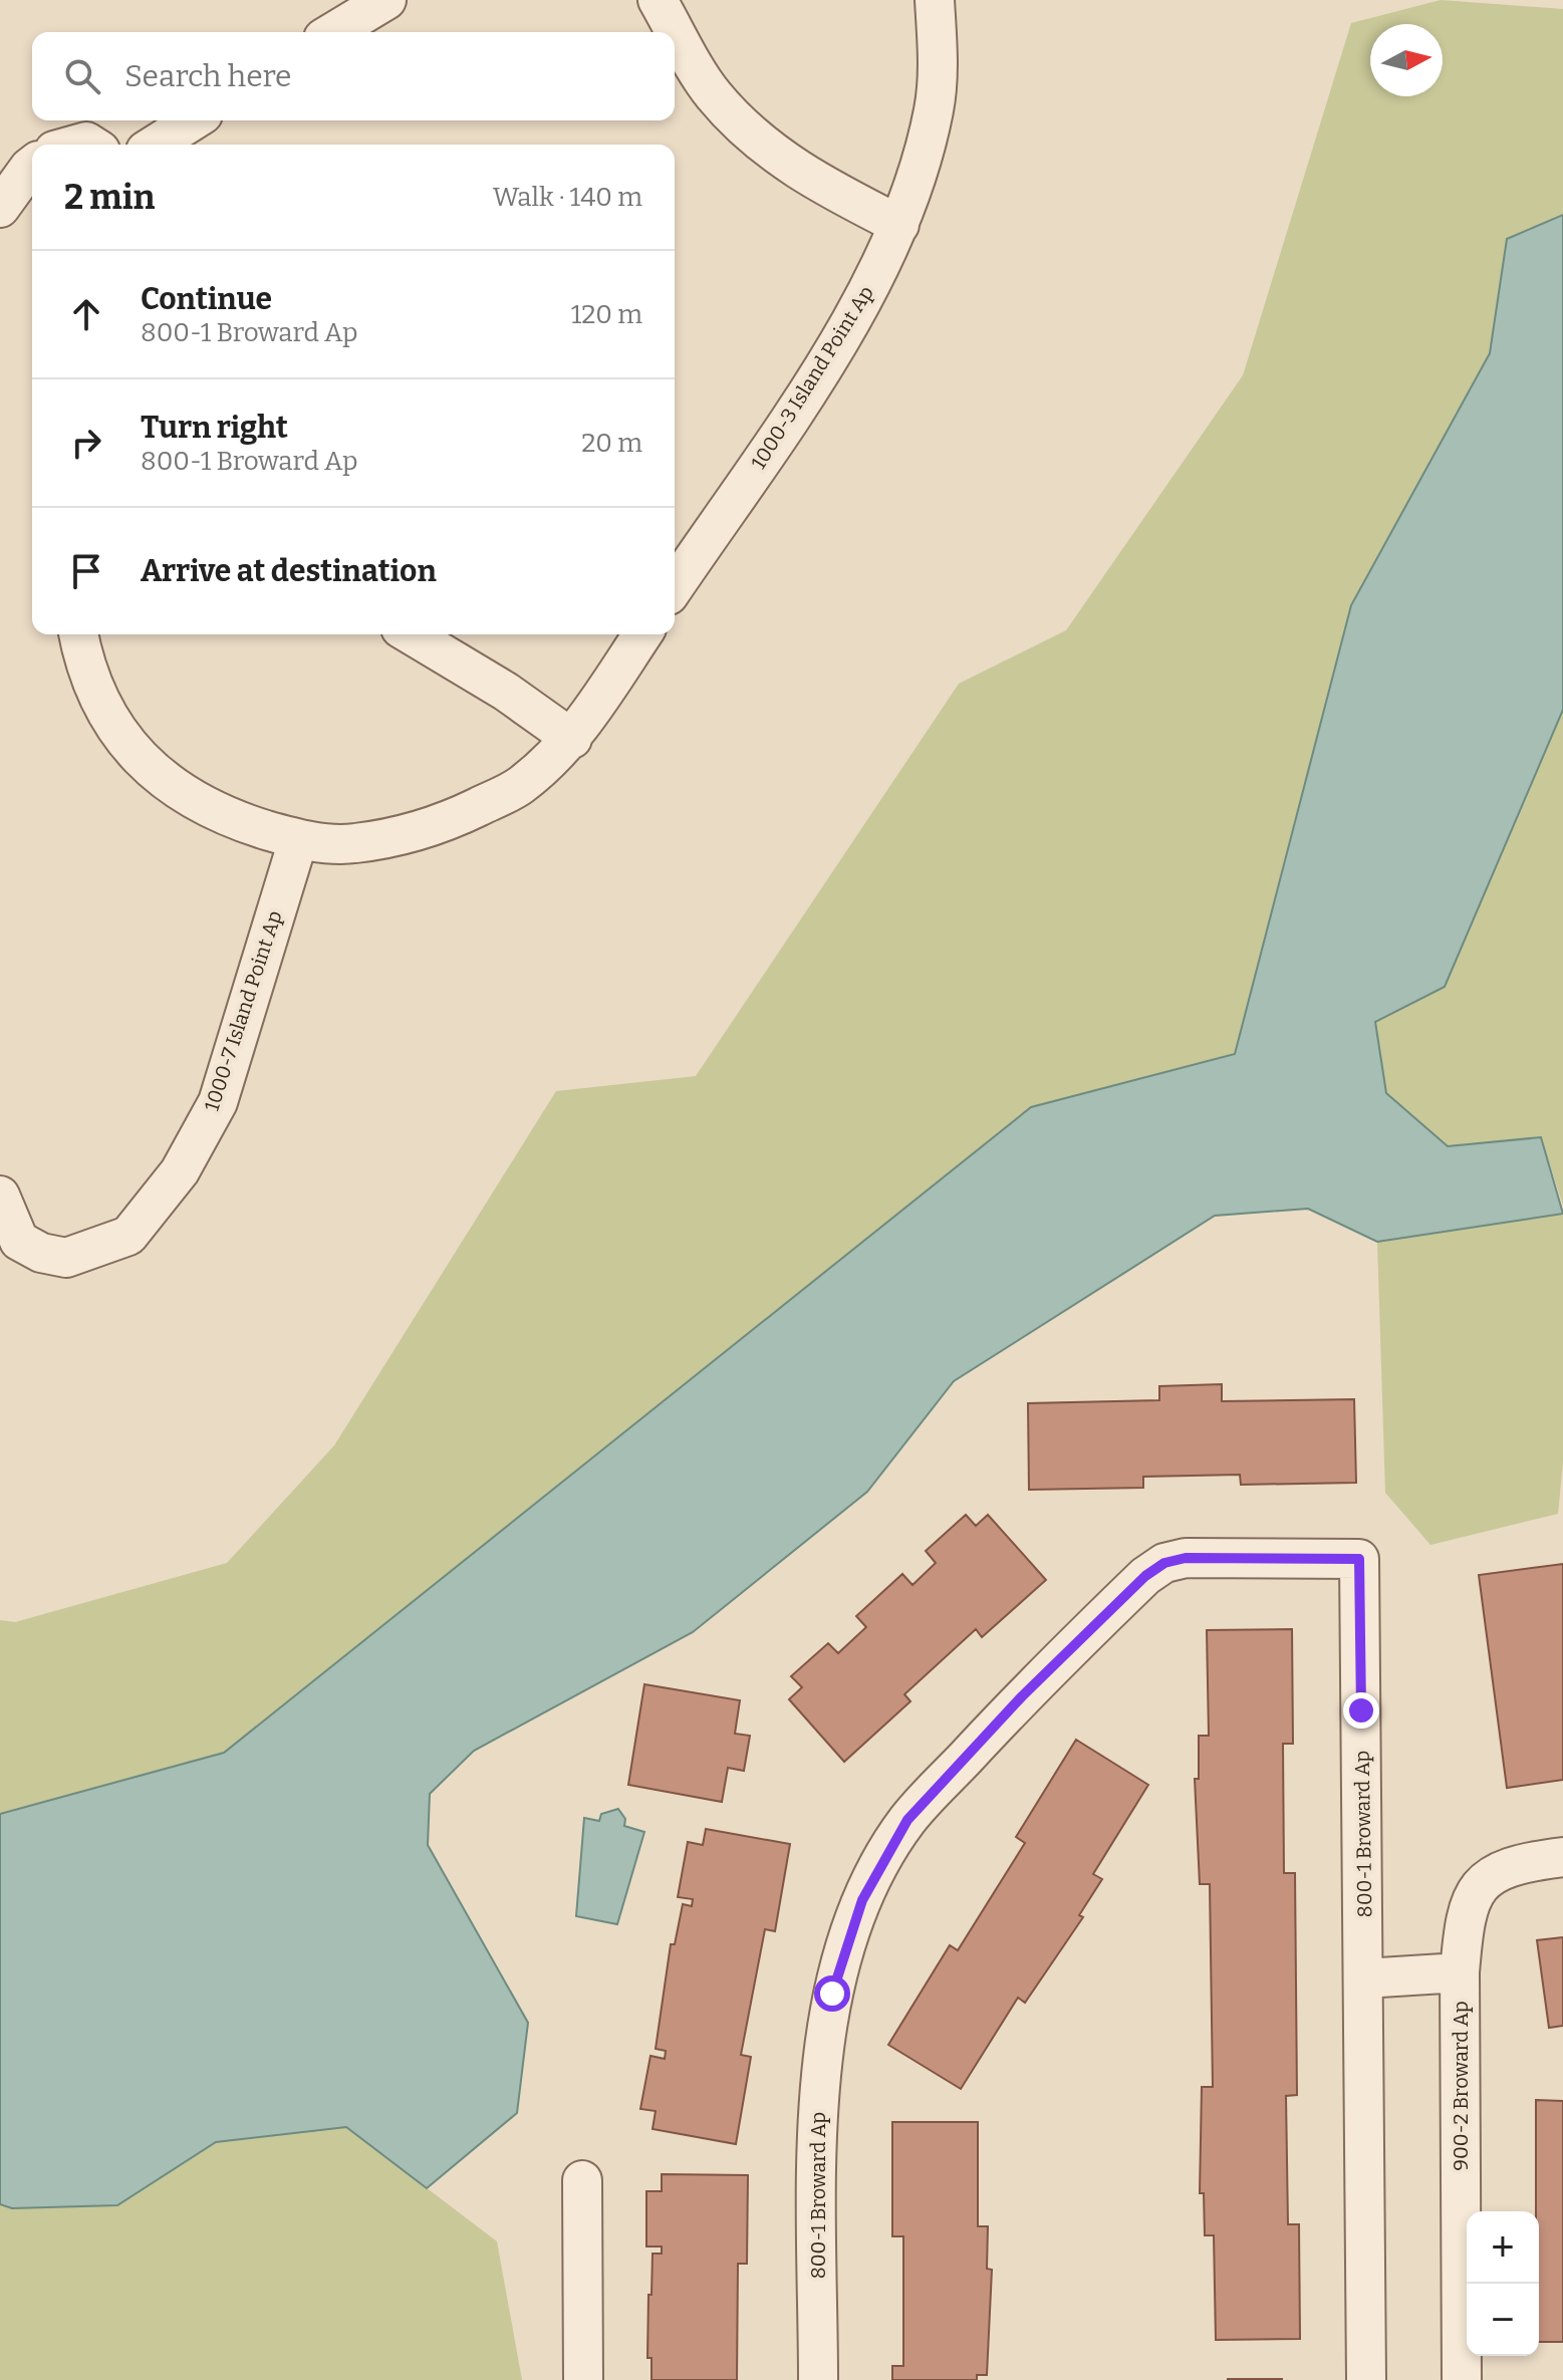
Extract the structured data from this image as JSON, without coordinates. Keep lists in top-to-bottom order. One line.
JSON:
{"streets":{"street":["1000-3 Island Point Ap","1000-7 Island Point Ap","800-1 Broward Ap","900-2 Broward Ap"]},"north":"right","page":{"search":"Search here","heading":["2 min","Walk · 140 m"],"list":[["Continue","800-1 Broward Ap","120 m"],["Turn right","800-1 Broward Ap","20 m"],"Arrive at destination"],"map_buttons":["+","−"]}}
